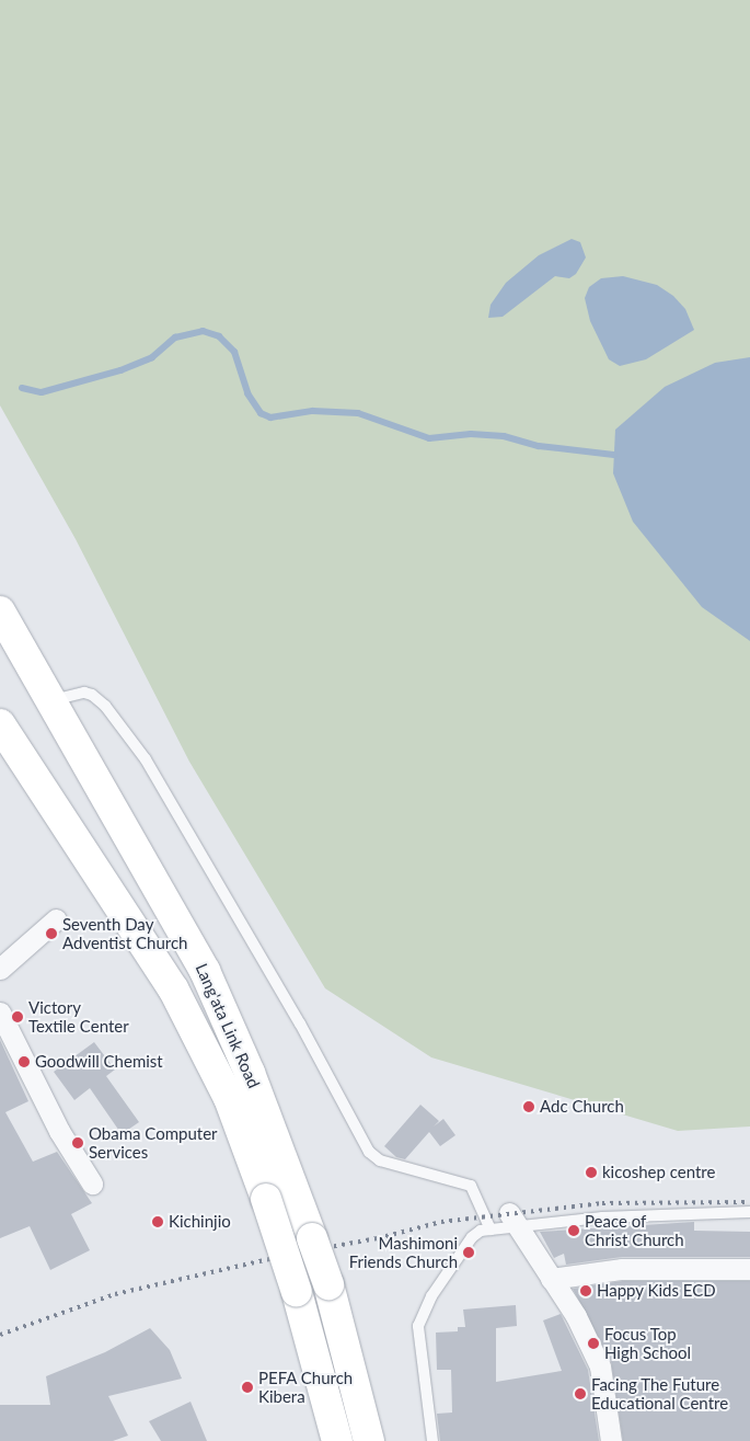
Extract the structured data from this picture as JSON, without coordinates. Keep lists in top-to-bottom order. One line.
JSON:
{"streets":{"main road":["Lang'ata Link Road"]},"places":["Seventh Day Adventist Church","Victory Textile Center","Goodwill Chemist","Adc Church","Obama Computer Services","kicoshep centre","Kichinjio","Peace of Christ Church","Mashimoni Friends Church","Happy Kids ECD","Focus Top High School","PEFA Church Kibera","Facing The Future Educational Centre"]}
